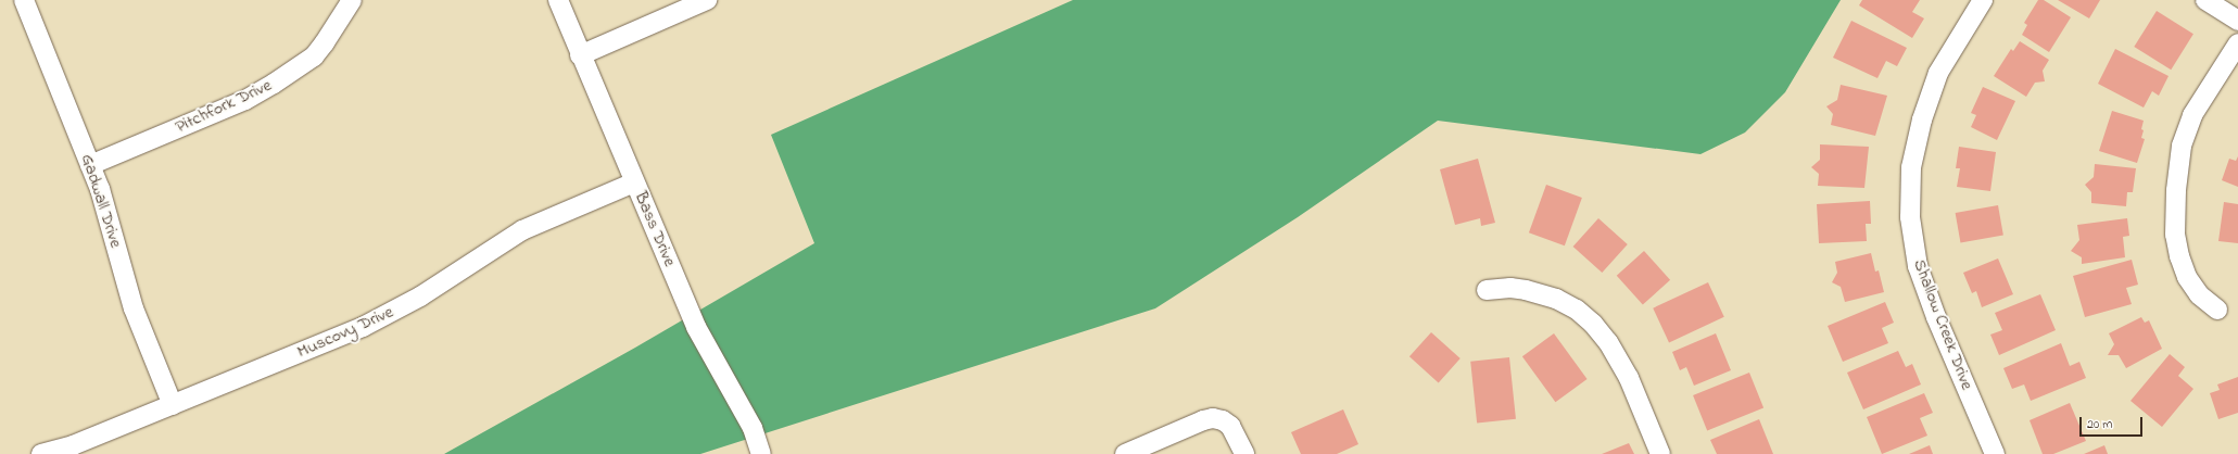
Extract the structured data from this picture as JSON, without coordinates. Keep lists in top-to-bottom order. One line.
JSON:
{"streets":{"street":["Pitchfork Drive","Gadwall Drive","Bass Drive","Shallow Creek Drive","Muscovy Drive"]},"crossings":[["Pitchfork Drive","Gadwall Drive"],["Gadwall Drive","Muscovy Drive"],["Bass Drive","Muscovy Drive"]],"scale_bar":"20 m"}
